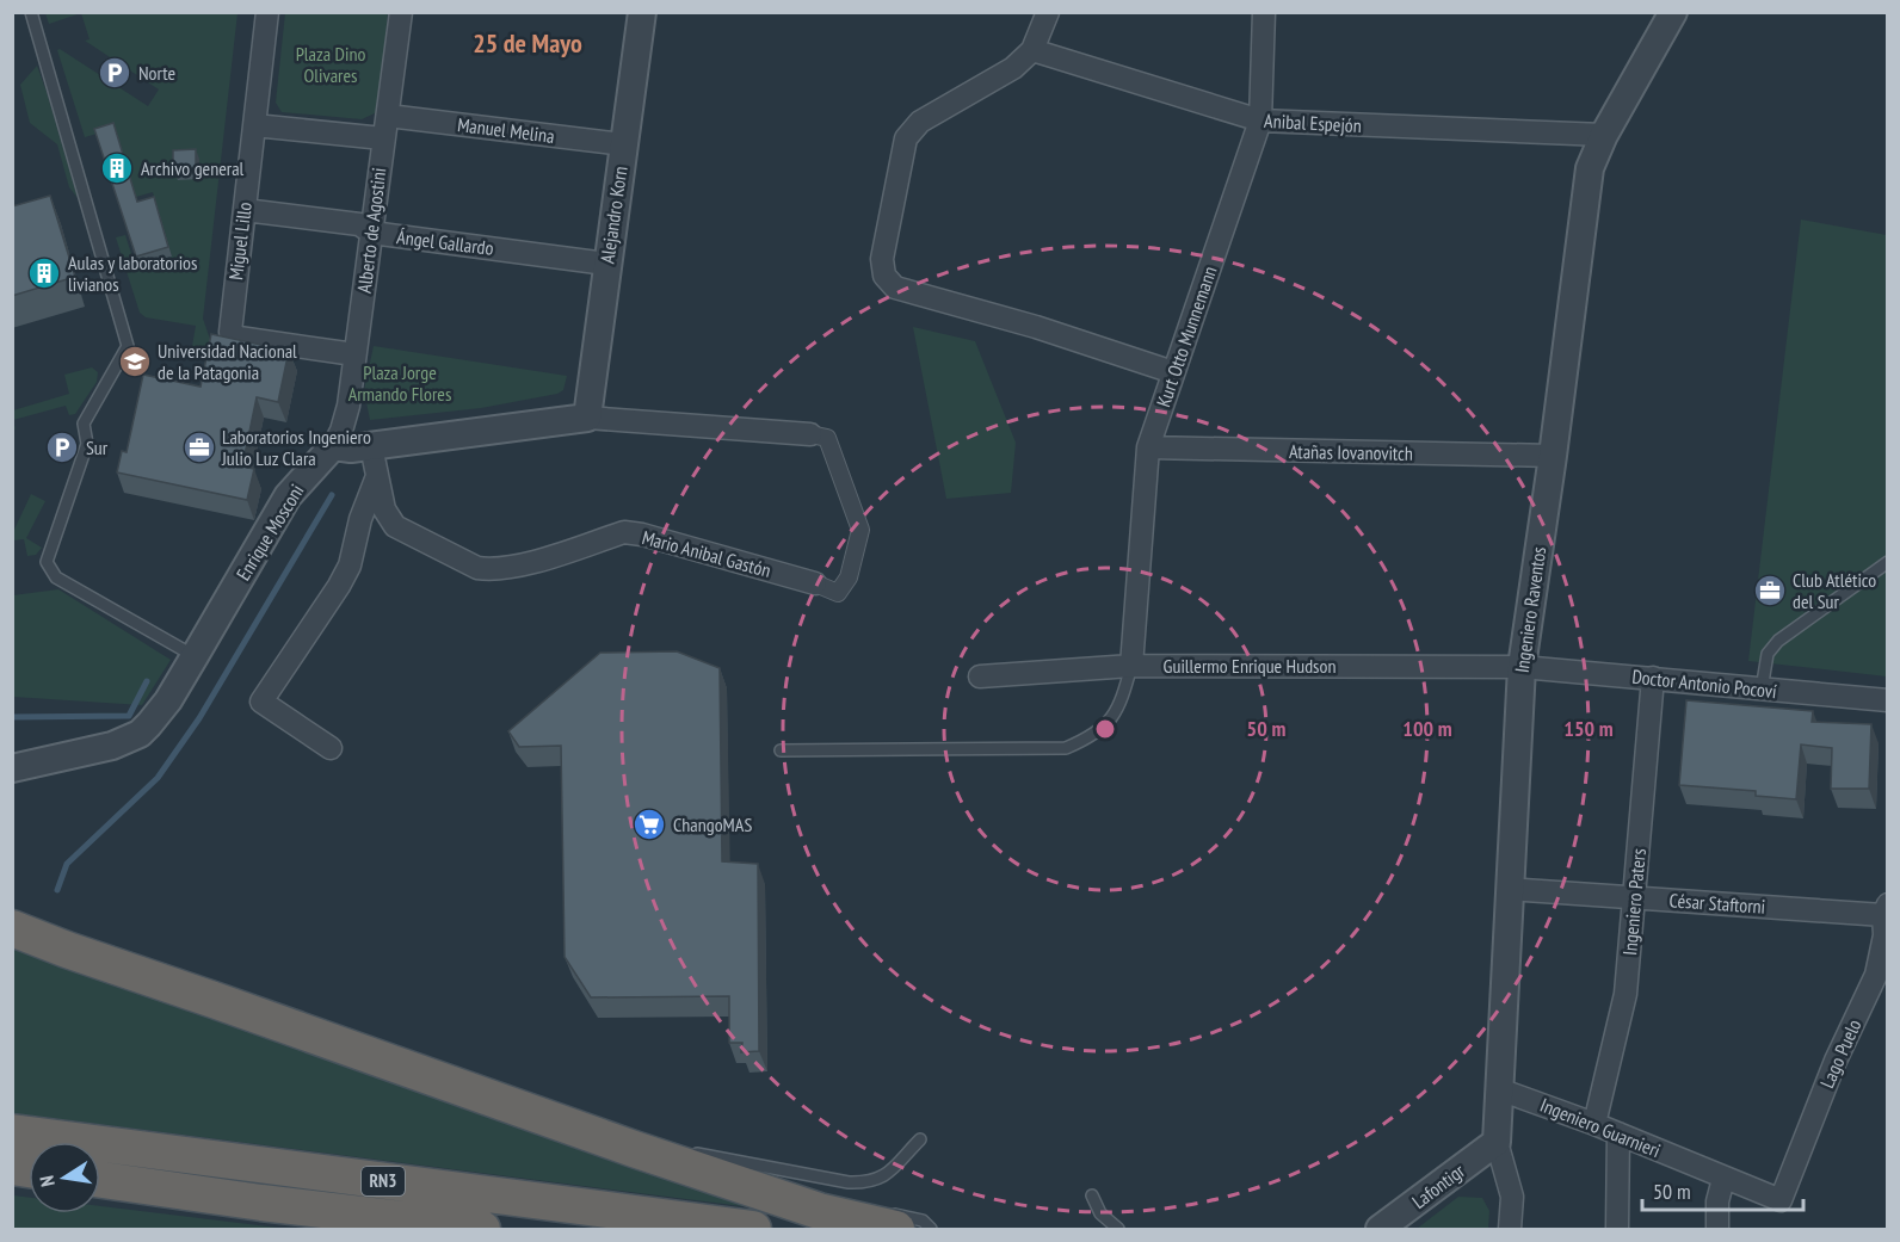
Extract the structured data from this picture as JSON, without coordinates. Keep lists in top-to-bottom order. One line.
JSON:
{"streets":{"highway":["RN3"],"street":["Anibal Espejón","Manuel Melina","Alejandro Korn","Alberto de Agostini","Miguel Lillo","Ángel Gallardo","Kurt Otto Munnemann","Atañas Iovanovitch","Enrique Mosconi","Mario Anibal Gastón","Ingeniero Raventos","Guillermo Enrique Hudson","Doctor Antonio Pocoví","Ingeniero Paters","César Staftorni","Lago Puelo","Ingeniero Guarnieri","Lafontigr"]},"crossings":[["Anibal Espejón","Kurt Otto Munnemann"],["Anibal Espejón","Ingeniero Raventos"],["Manuel Melina","Alejandro Korn"],["Manuel Melina","Alberto de Agostini"],["Alejandro Korn","Ángel Gallardo"],["Alberto de Agostini","Miguel Lillo"],["Alberto de Agostini","Ángel Gallardo"],["Alberto de Agostini","Enrique Mosconi"],["Miguel Lillo","Ángel Gallardo"],["Kurt Otto Munnemann","Atañas Iovanovitch"],["Kurt Otto Munnemann","Guillermo Enrique Hudson"],["Atañas Iovanovitch","Ingeniero Raventos"],["Ingeniero Raventos","Guillermo Enrique Hudson"],["Ingeniero Raventos","Doctor Antonio Pocoví"],["Ingeniero Raventos","César Staftorni"],["Ingeniero Raventos","Ingeniero Guarnieri"],["Ingeniero Raventos","Lafontigr"],["Guillermo Enrique Hudson","Doctor Antonio Pocoví"],["Doctor Antonio Pocoví","Ingeniero Paters"],["Ingeniero Paters","César Staftorni"],["Ingeniero Paters","Ingeniero Guarnieri"],["César Staftorni","Lago Puelo"],["Lago Puelo","Ingeniero Guarnieri"]],"districts":["25 de Mayo"],"parks":["Plaza Dino Olivares","Plaza Jorge Armando Flores"],"places":{"parking":["Norte","Sur"],"building":["Archivo general","Aulas y laboratorios livianos"],"school or university":["Universidad Nacional de la Patagonia"],"office":["Laboratorios Ingeniero Julio Luz Clara","Club Atlético del Sur"],"supermarket":["ChangoMAS"]},"scale_bar":"50 m","north":"left","rings":["50 m","100 m","150 m"]}
